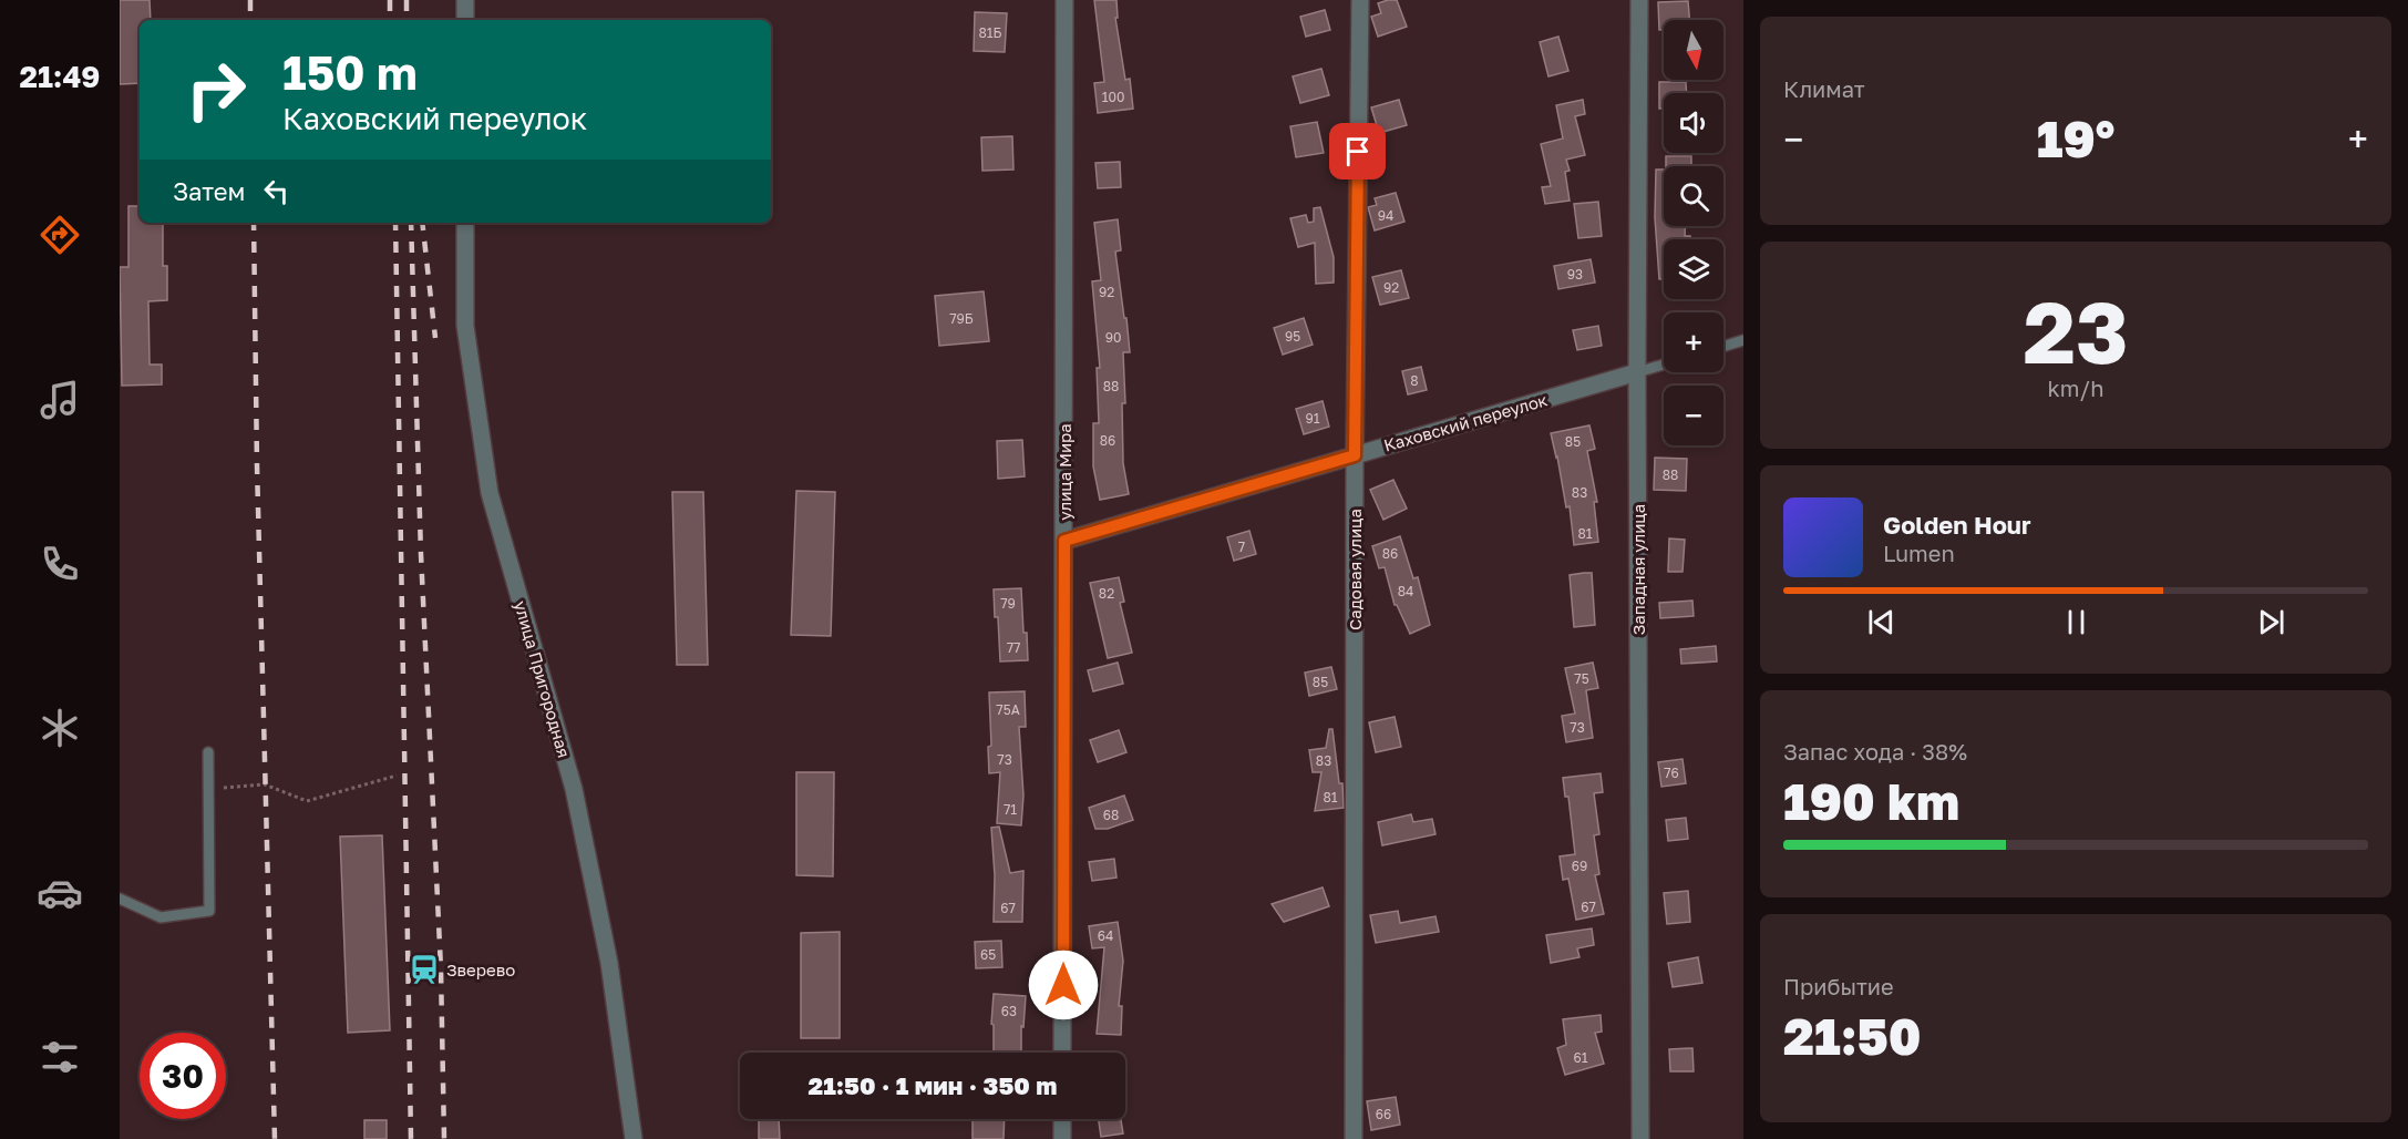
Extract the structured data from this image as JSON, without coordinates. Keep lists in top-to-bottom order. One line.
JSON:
{"streets":{"street":["Каховский переулок","улица Мира","Садовая улица","Западная улица","улица Пригородная"]},"crossings":[["Каховский переулок","улица Мира"],["Каховский переулок","Садовая улица"],["Каховский переулок","Западная улица"]],"places":{"station":["Зверево"]},"house_numbers":["81Б","100","94","93","92","92","79Б","95","90","8","88","91","86","85","88","83","81","7","86","84","82","79","77","75","85","75А","73","73","83","76","81","71","68","69","67","67","64","65","63","61","66"],"north":"bottom","page":{"tabs":"21:49","tile":["Климат",["23","km/h"],["Запас хода · 38%","190 km"],["Прибытие","21:50"]],"map_buttons":["+","−"],"turn":["150 m","Каховский переулок"],"heat":["−","19°","+"],"then":"Затем","song":["Golden Hour","Lumen"],"limit":"30","trip":"21:50 · 1 мин · 350 m"}}
